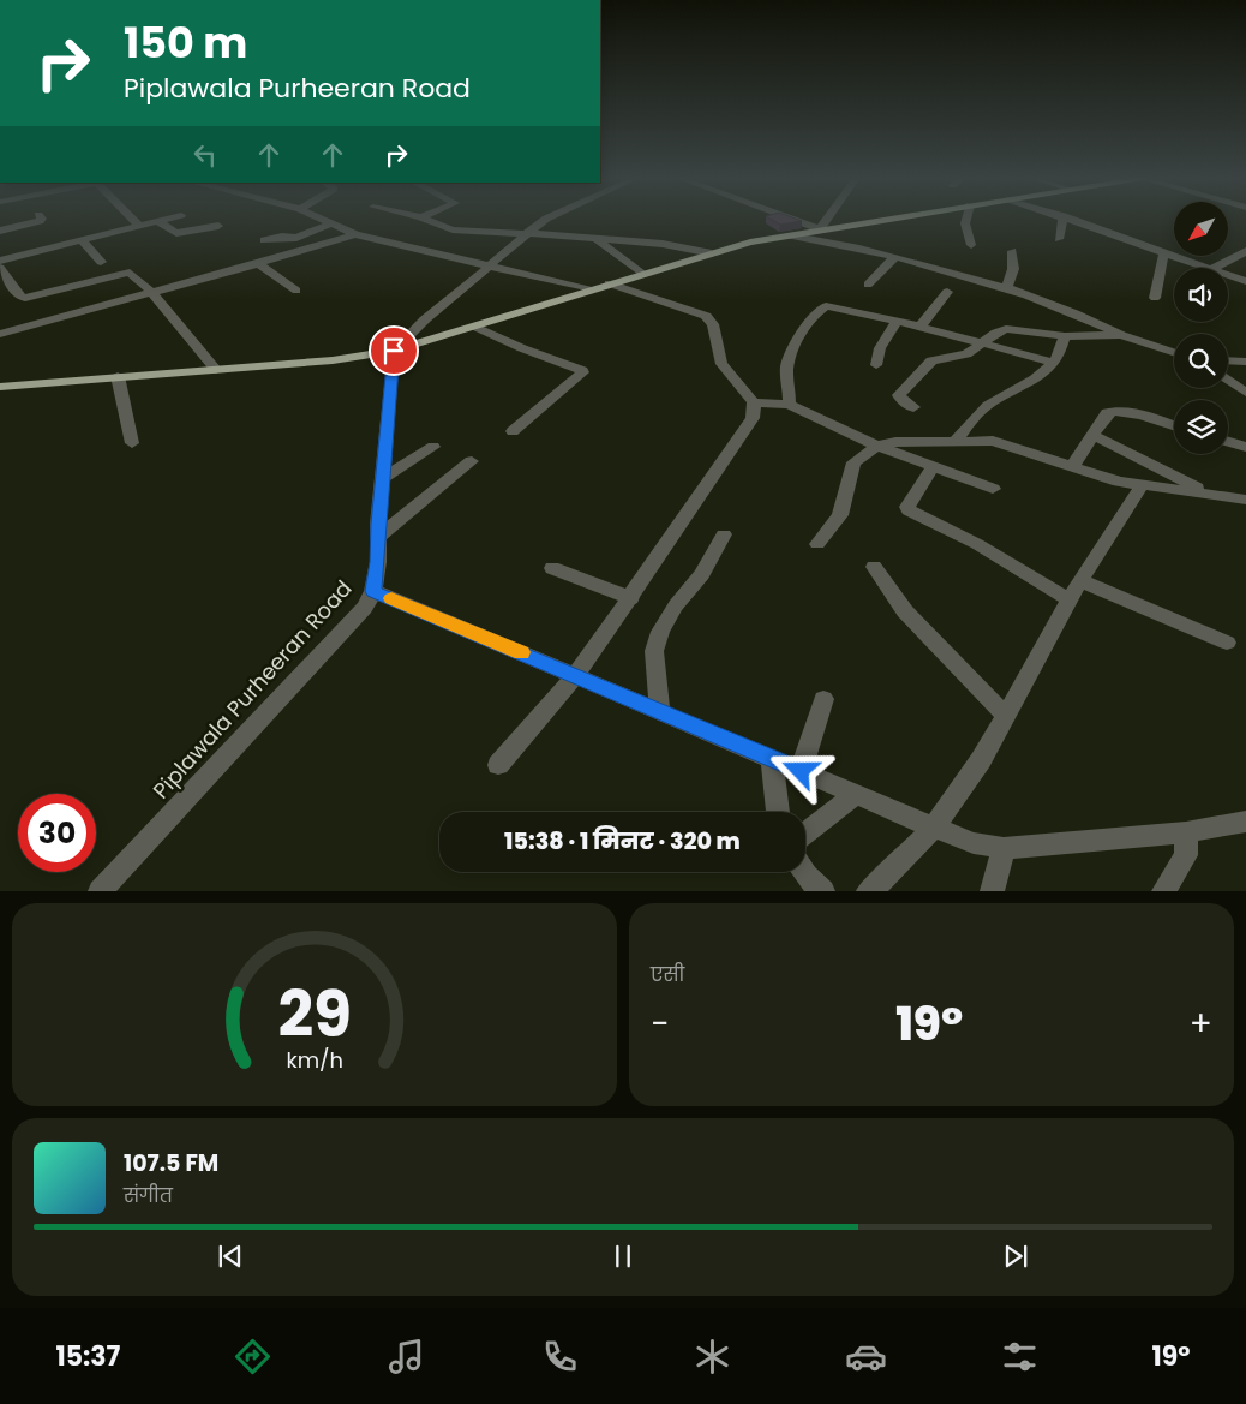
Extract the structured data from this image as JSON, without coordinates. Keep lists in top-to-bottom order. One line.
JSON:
{"streets":{"street":["Piplawala Purheeran Road"]},"north":"bottom left","page":{"turn":["150 m","Piplawala Purheeran Road"],"limit":"30","trip":"15:38 · 1 मिनट · 320 m","tile":"एसी","heat":["−","19°","+"],"song":["107.5 FM","संगीत"],"tabs":["15:37","19°"],"gauge":["29","km/h"]}}
